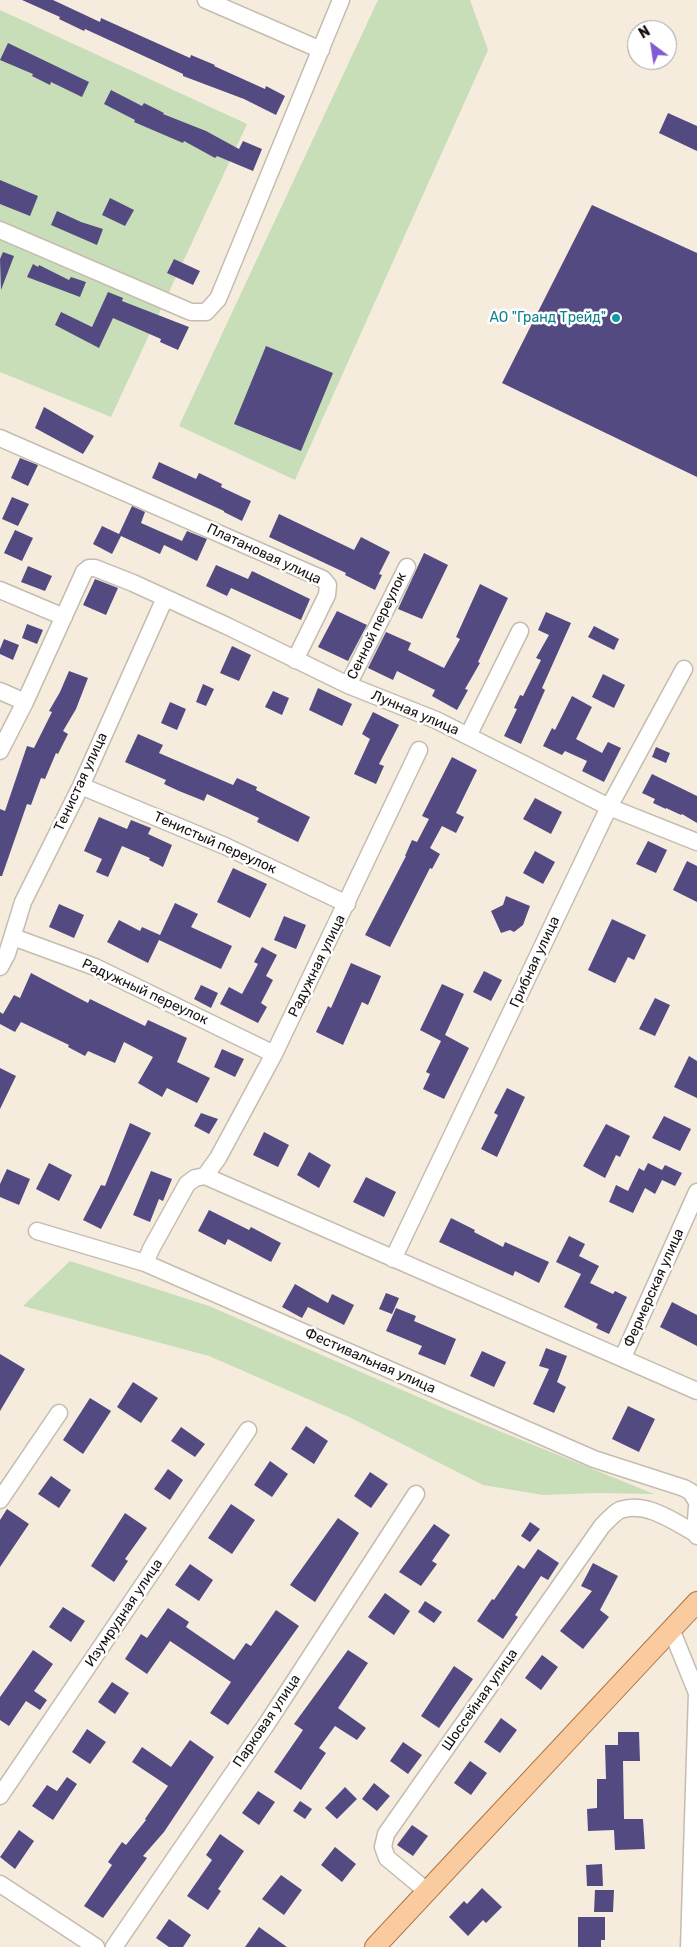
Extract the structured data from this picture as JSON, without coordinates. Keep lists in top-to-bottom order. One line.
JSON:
{"streets":{"street":["Платановая улица","Сенной переулок","Лунная улица","Тенистая улица","Тенистый переулок","Грибная улица","Радужная улица","Радужный переулок","Фермерская улица","Фестивальная улица","Изумрудная улица","Шоссейная улица","Парковая улица"]},"crossings":[["Платановая улица","Лунная улица"],["Сенной переулок","Лунная улица"],["Лунная улица","Тенистая улица"],["Лунная улица","Грибная улица"],["Тенистая улица","Тенистый переулок"],["Тенистая улица","Радужный переулок"],["Тенистый переулок","Радужная улица"],["Радужная улица","Радужный переулок"]],"places":["АО \"Гранд Трейд\""],"north":"top left"}
